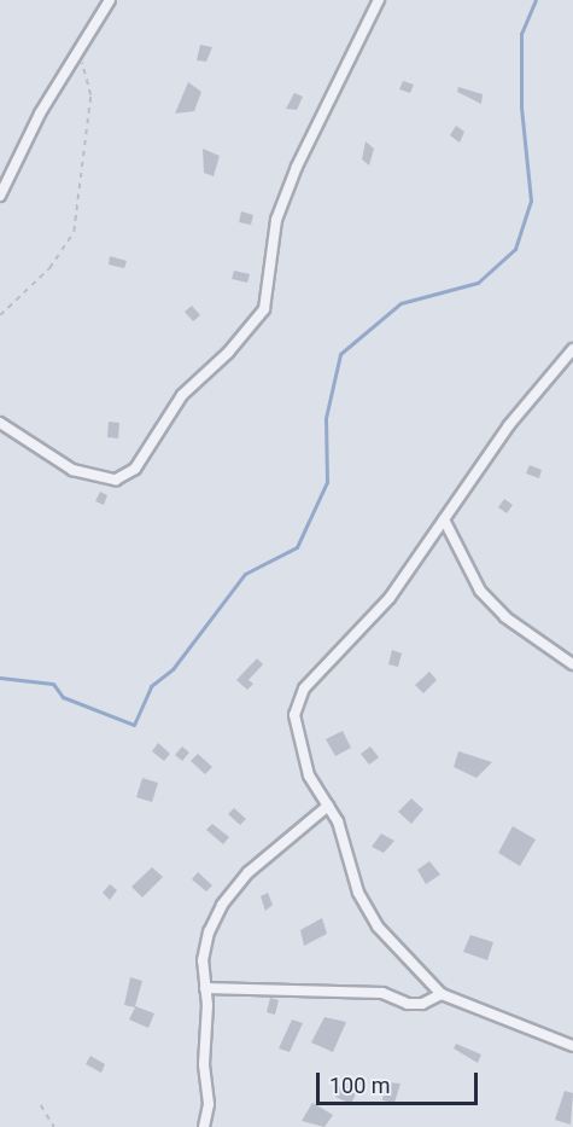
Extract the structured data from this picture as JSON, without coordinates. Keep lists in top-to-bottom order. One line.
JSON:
{"scale_bar":"100 m"}
